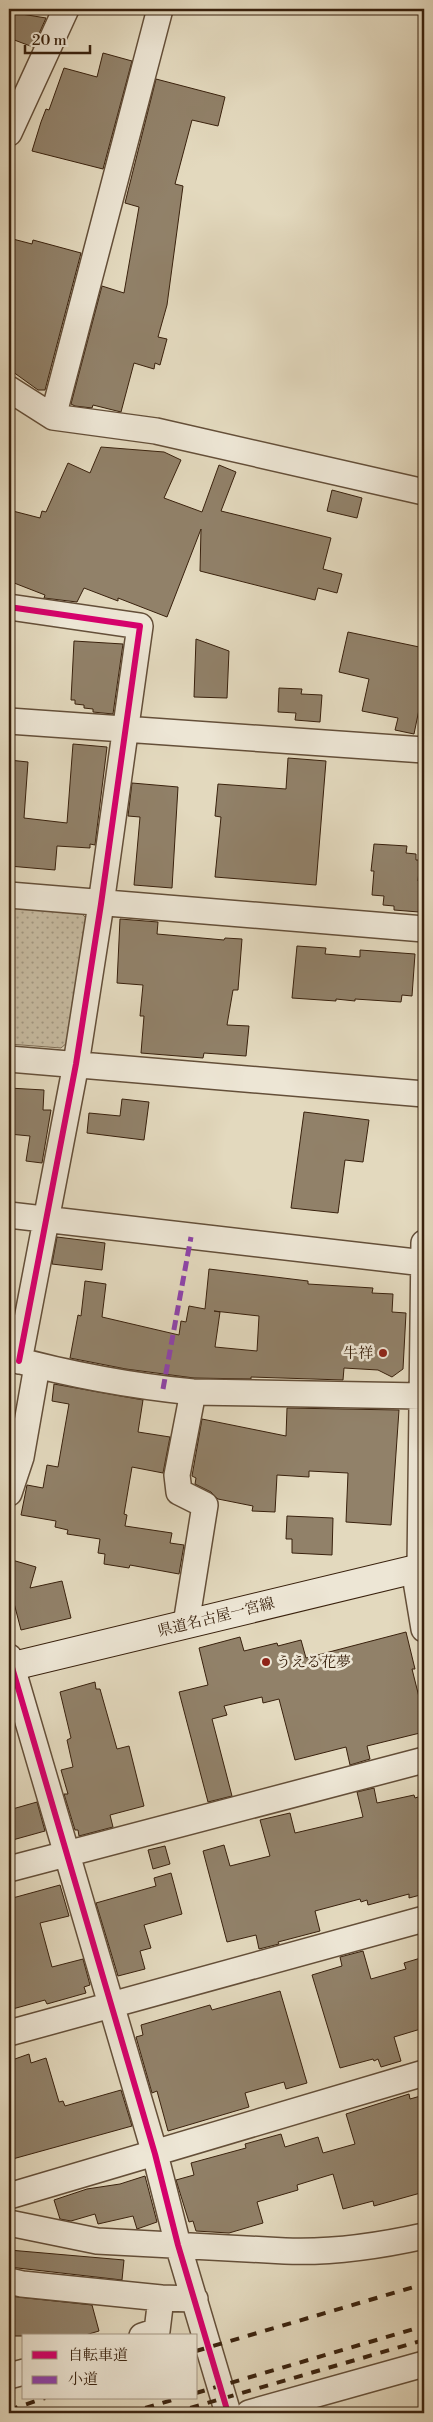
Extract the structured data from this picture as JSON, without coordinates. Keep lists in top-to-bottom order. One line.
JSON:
{"streets":{"main road":["県道名古屋一宮線"]},"places":["牛祥","うえる花夢"],"legend":["自転車道","小道"],"scale_bar":"20 m"}
